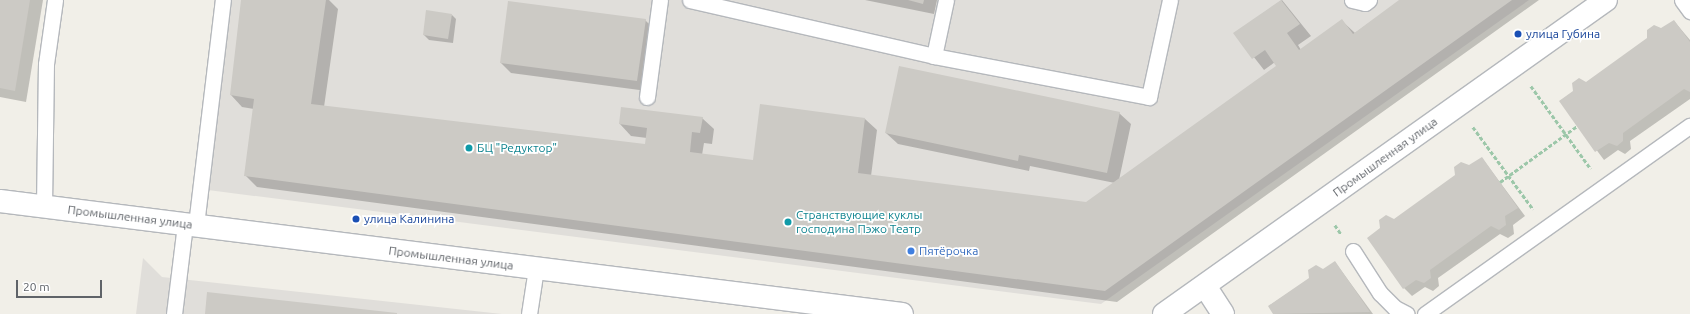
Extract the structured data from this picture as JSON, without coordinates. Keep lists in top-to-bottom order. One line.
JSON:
{"streets":{"street":["Промышленная улица"]},"places":["улица Губина","БЦ \"Редуктор\"","улица Калинина","Странствующие куклы господина Пэжо Театр","Пятёрочка"],"scale_bar":"20 m"}
